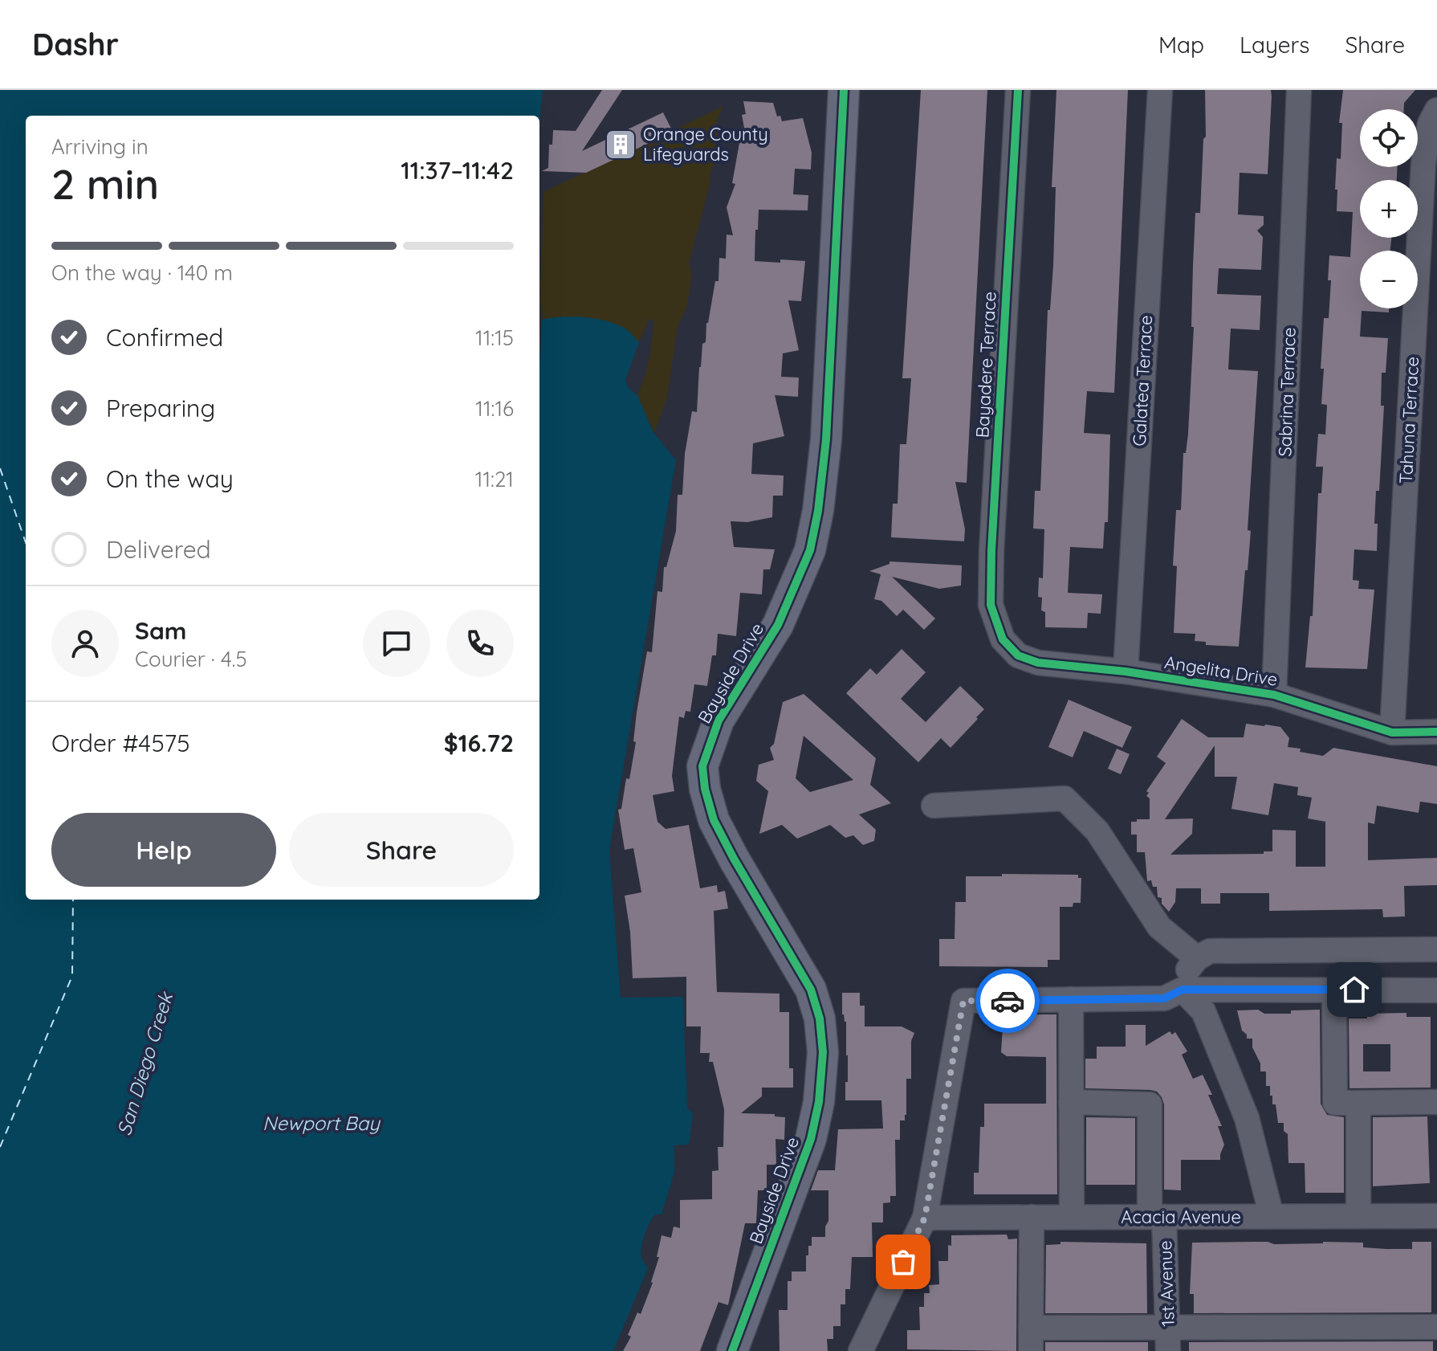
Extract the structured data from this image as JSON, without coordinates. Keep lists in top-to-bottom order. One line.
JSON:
{"streets":{"main road":["Bayside Drive"],"street":["Bayadere Terrace","Galatea Terrace","Sabrina Terrace","Tahuna Terrace","Angelita Drive","Acacia Avenue","1st Avenue"]},"crossings":[["Bayadere Terrace","Angelita Drive"],["Galatea Terrace","Angelita Drive"],["Sabrina Terrace","Angelita Drive"],["Tahuna Terrace","Angelita Drive"],["Acacia Avenue","1st Avenue"]],"water":["San Diego Creek","Newport Bay"],"places":{"building":["Orange County Lifeguards"]},"page":{"header":"Dashr","nav":["Map","Layers","Share"],"map_buttons":["+","−"],"heading":["2 min","Arriving in","11:37–11:42"],"panel":["Sam","Courier · 4.5","Order #4575","$16.72"],"bar":"On the way · 140 m","list":[["Confirmed","11:15"],["Preparing","11:16"],["On the way","11:21"],"Delivered"],"buttons":["Help","Share"]}}
